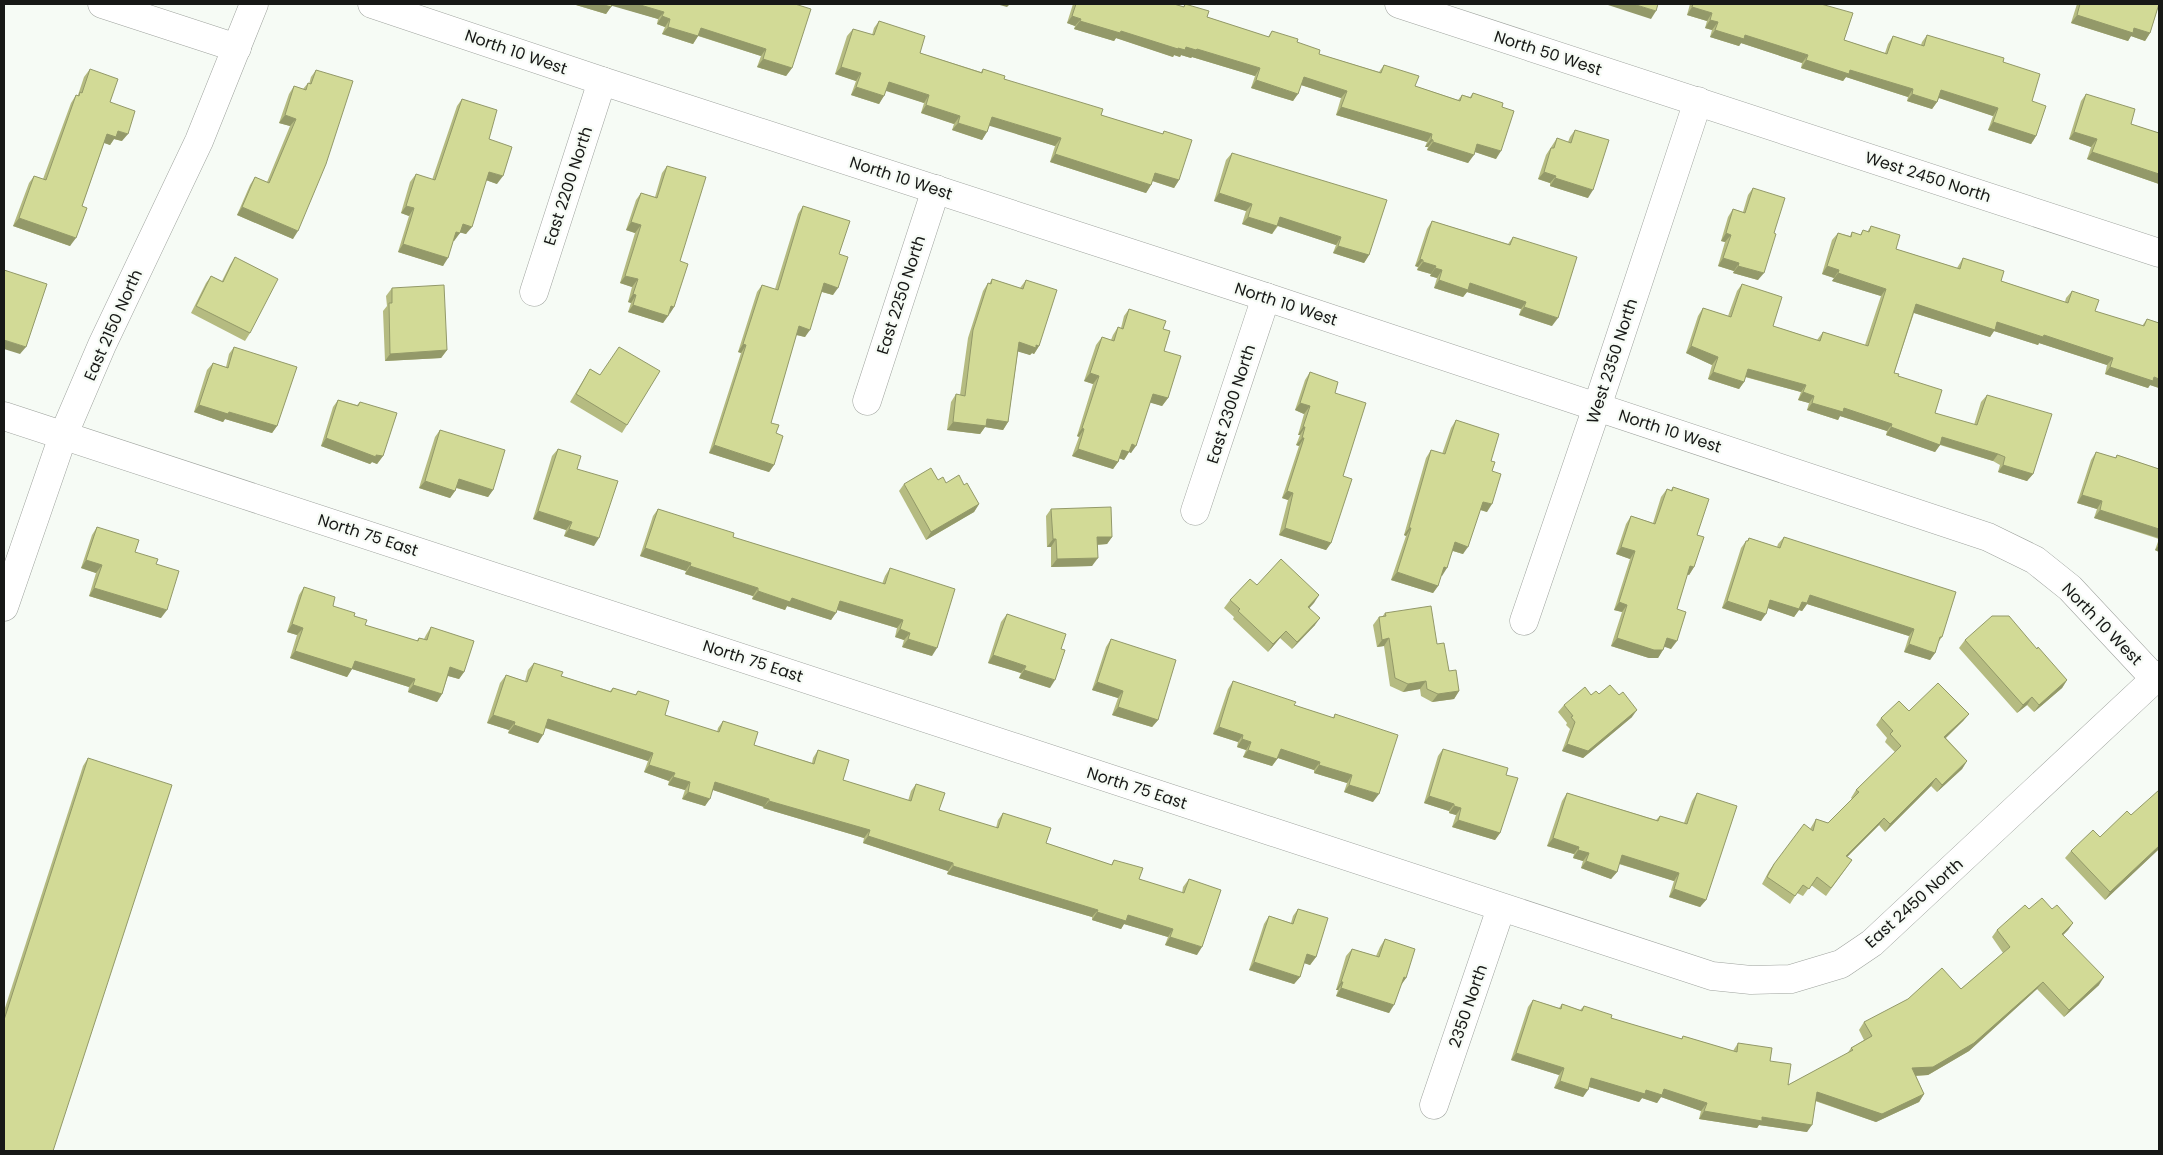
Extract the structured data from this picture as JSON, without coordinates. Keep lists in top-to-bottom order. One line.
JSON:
{"streets":{"street":["North 10 West","North 50 West","West 2450 North","East 2200 North","East 2250 North","East 2150 North","West 2350 North","East 2300 North","North 75 East","East 2450 North","2350 North"]},"crossings":[["North 10 West","East 2200 North"],["North 10 West","East 2250 North"],["North 10 West","West 2350 North"],["North 10 West","East 2300 North"],["North 10 West","East 2450 North"],["North 50 West","West 2450 North"],["North 50 West","West 2350 North"],["West 2450 North","West 2350 North"],["East 2150 North","North 75 East"],["North 75 East","East 2450 North"],["North 75 East","2350 North"],["East 2450 North","2350 North"]]}
